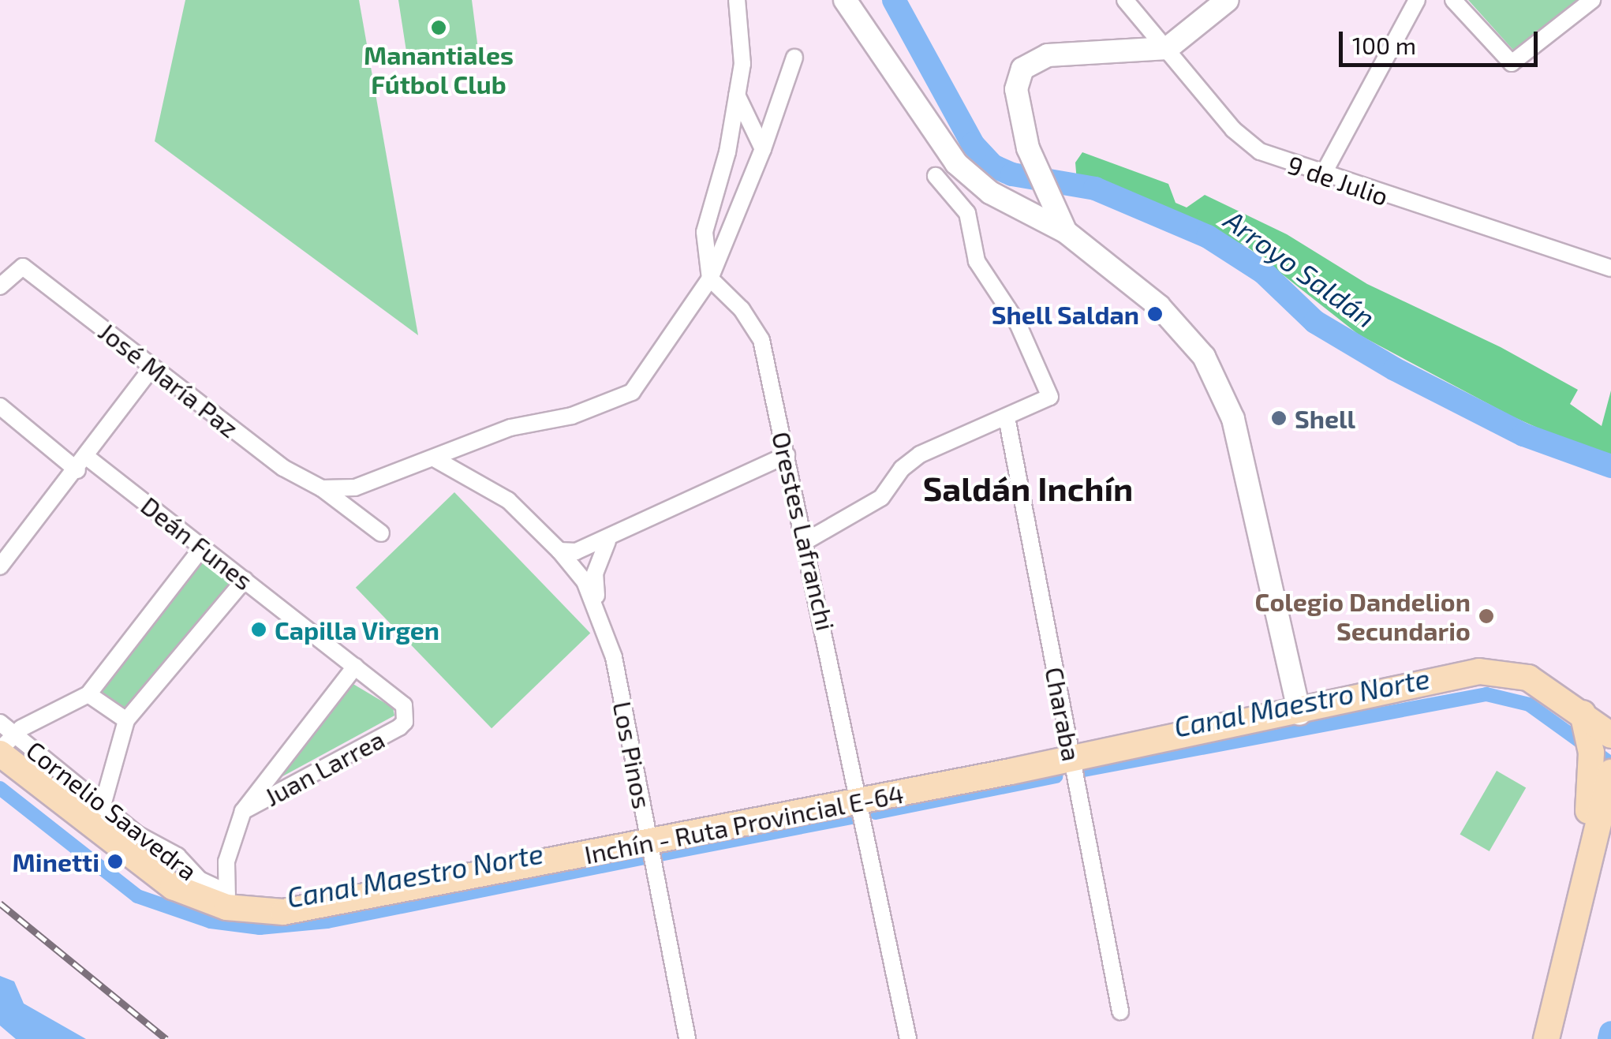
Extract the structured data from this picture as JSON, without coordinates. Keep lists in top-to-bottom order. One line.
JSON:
{"streets":{"main road":["Inchín - Ruta Provincial E-64"],"street":["9 de Julio","José María Paz","Orestes Lafranchi","Deán Funes","Charaba","Los Pinos","Juan Larrea","Cornelio Saavedra"]},"crossings":[["Orestes Lafranchi","Inchín - Ruta Provincial E-64"],["Deán Funes","Juan Larrea"],["Charaba","Inchín - Ruta Provincial E-64"],["Los Pinos","Inchín - Ruta Provincial E-64"],["Cornelio Saavedra","Inchín - Ruta Provincial E-64"]],"districts":["Saldán Inchín"],"water":["Arroyo Saldán","Canal Maestro Norte"],"places":["Manantiales Fútbol Club","Shell Saldan","Shell","Colegio Dandelion Secundario","Capilla Virgen","Minetti"],"scale_bar":"100 m"}
